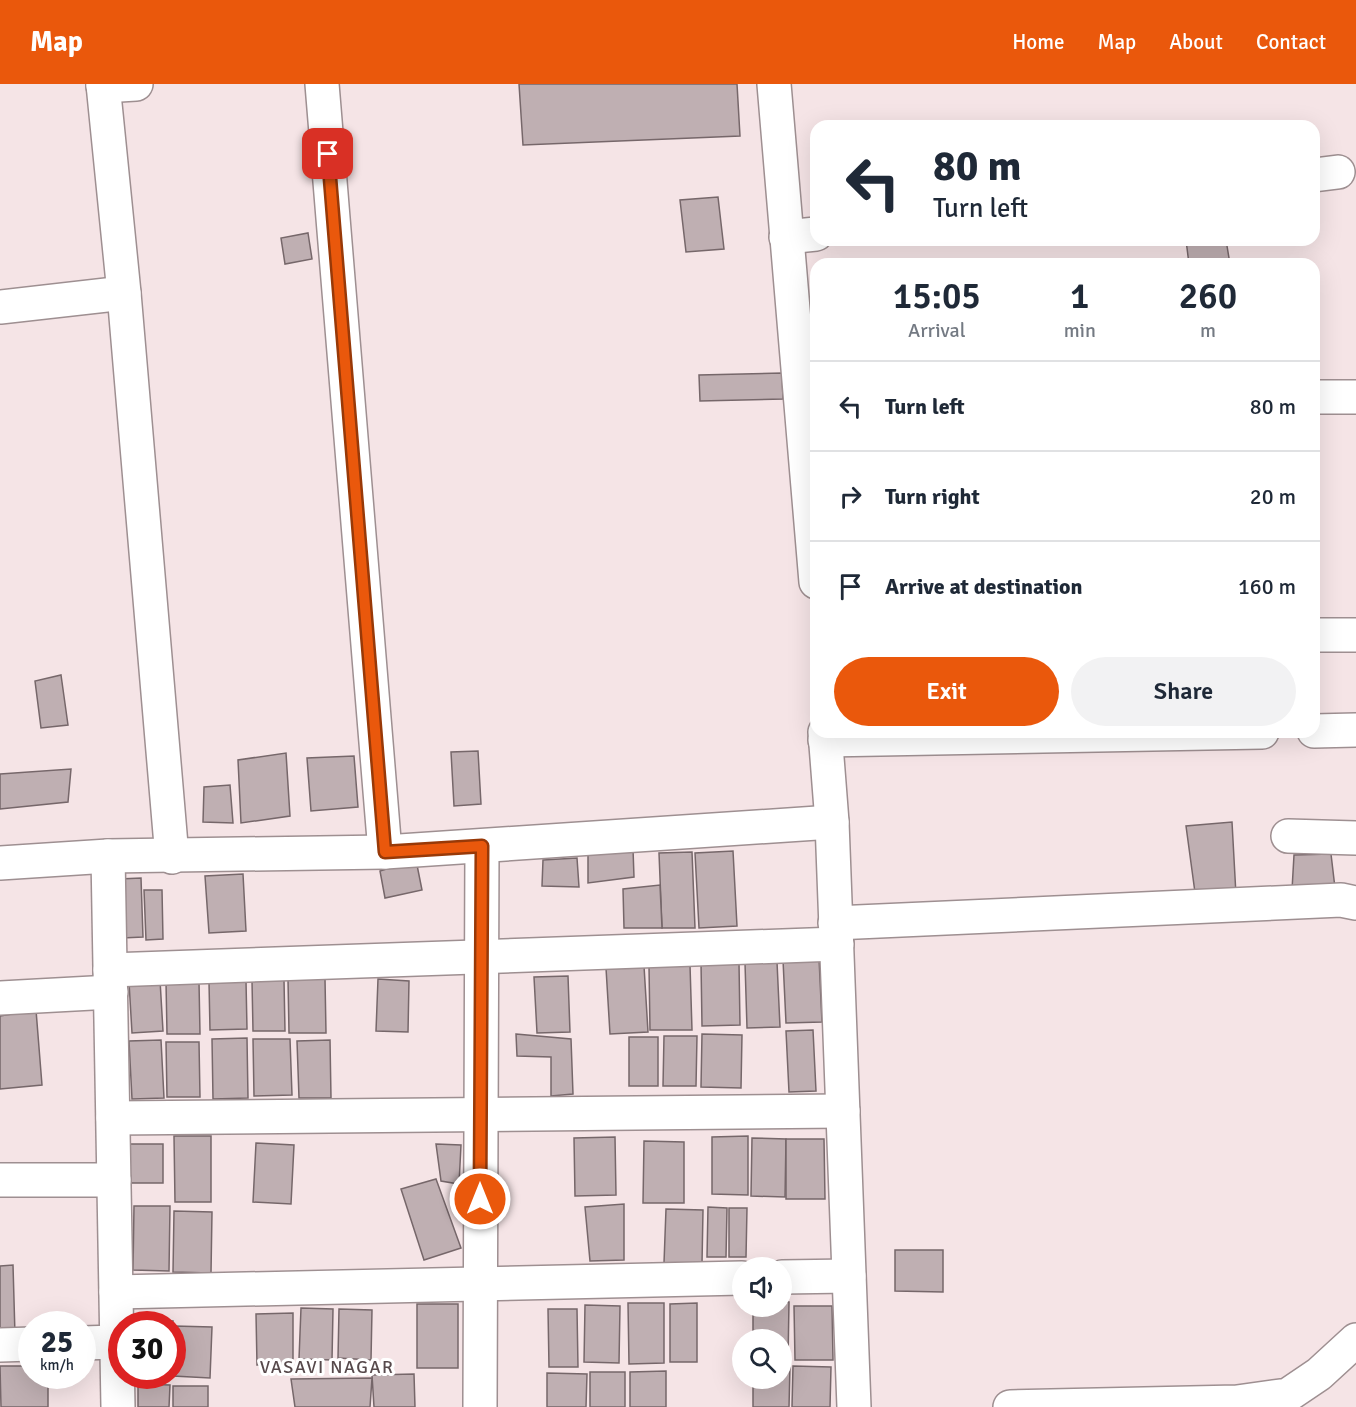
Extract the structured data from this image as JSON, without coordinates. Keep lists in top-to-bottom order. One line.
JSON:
{"districts":["VASAVI NAGAR"],"page":{"header":"Map","nav":["Home","Map","About","Contact"],"turn":["80 m","Turn left"],"eta":["15:05","Arrival","1","min","260","m"],"list":[{"name":"Turn left","value":"80 m"},{"name":"Turn right","value":"20 m"},{"name":"Arrive at destination","value":"160 m"}],"buttons":["Exit","Share"],"speed":"25 km/h","limit":"30"}}
